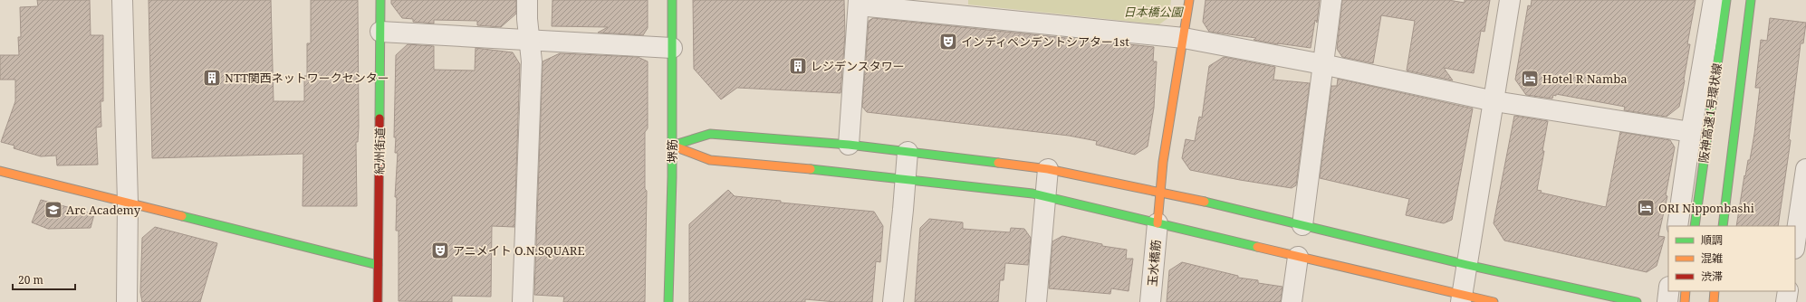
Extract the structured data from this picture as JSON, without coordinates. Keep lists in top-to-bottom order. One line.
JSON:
{"streets":{"main road":["阪神高速1号環状線","紀州街道","堺筋"],"street":["玉水橋筋"]},"parks":["日本橋公園"],"places":{"theatre":["インディペンデントシアター1st","アニメイト O.N.SQUARE"],"building":["レジデンスタワー","NTT関西ネットワークセンター"],"hotel":["Hotel R Namba","ORI Nipponbashi"],"school or university":["Arc Academy"]},"legend":["順調","混雑","渋滞"],"scale_bar":"20 m"}
